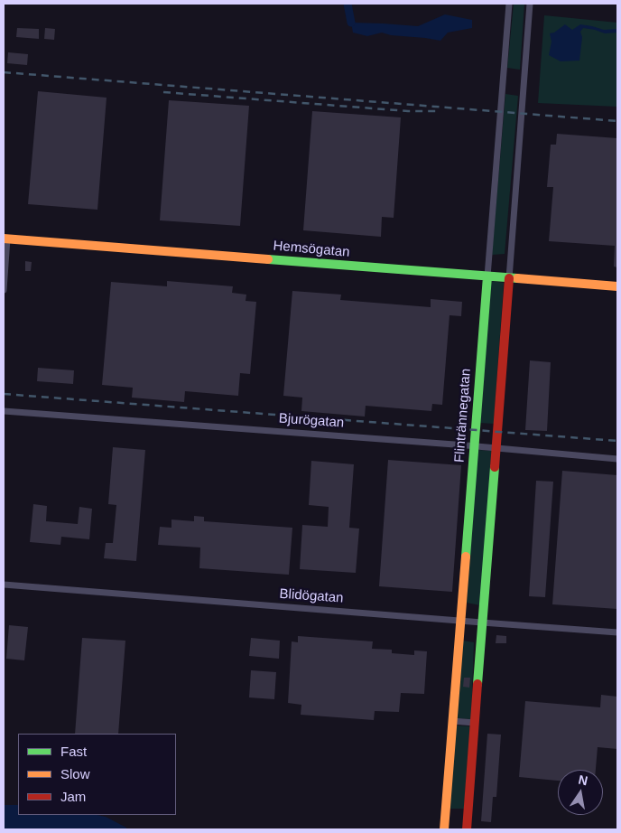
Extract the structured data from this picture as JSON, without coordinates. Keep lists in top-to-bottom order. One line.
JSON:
{"streets":{"street":["Hemsögatan","Flintrännegatan","Bjurögatan","Blidögatan"]},"crossings":[["Hemsögatan","Flintrännegatan"],["Flintrännegatan","Bjurögatan"],["Flintrännegatan","Blidögatan"]],"legend":["Fast","Slow","Jam"],"north":"top"}
